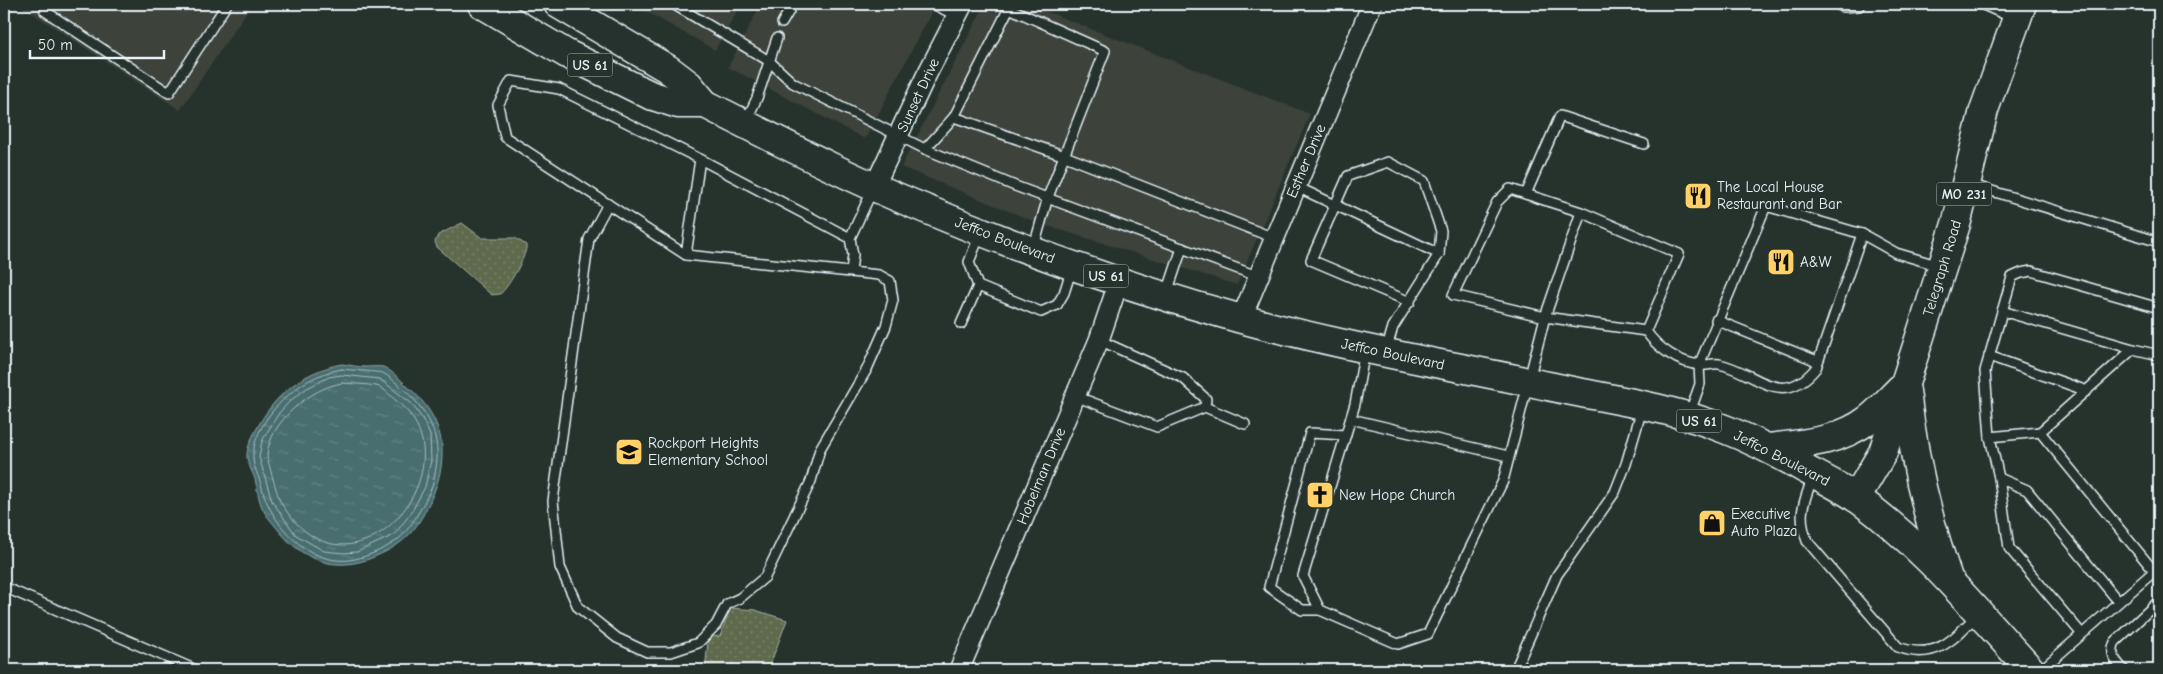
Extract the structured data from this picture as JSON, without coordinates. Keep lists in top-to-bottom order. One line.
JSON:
{"streets":{"main road":["US 61","MO 231","Jeffco Boulevard","Telegraph Road"],"street":["Sunset Drive","Esther Drive","Hobelman Drive"]},"crossings":[["Sunset Drive","Jeffco Boulevard"],["Esther Drive","Jeffco Boulevard"],["Jeffco Boulevard","Telegraph Road"],["Jeffco Boulevard","Hobelman Drive"]],"places":{"restaurant":["The Local House Restaurant and Bar","A&W"],"school or university":["Rockport Heights Elementary School"],"church":["New Hope Church"],"shop":["Executive Auto Plaza"]},"scale_bar":"50 m"}
